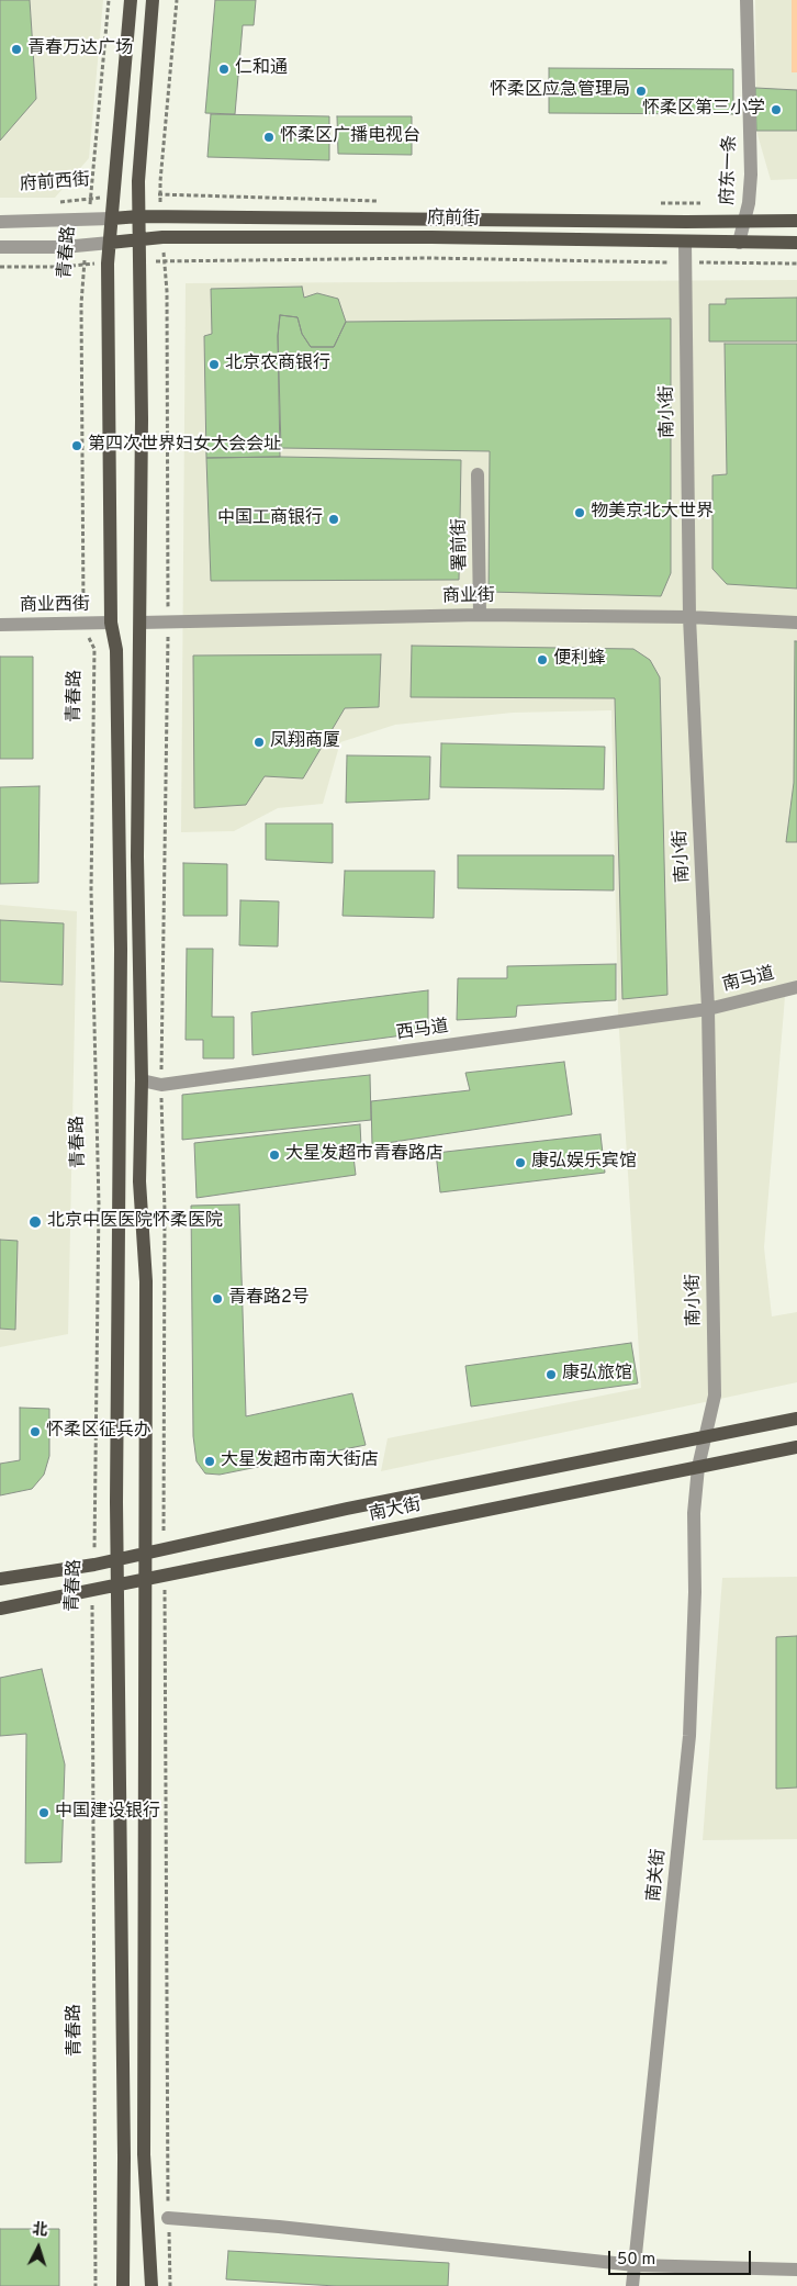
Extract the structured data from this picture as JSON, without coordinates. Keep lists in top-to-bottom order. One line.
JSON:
{"streets":{"main road":["府前街","南大街"],"street":["府东一条","府前西街","南小街","署前街","商业街","商业西街","南马道","西马道","南关街"],"path":["青春路"]},"crossings":[["府东一条","府前街"],["府前西街","府前街"],["府前西街","青春路"],["府前街","南小街"],["青春路","商业西街"],["青春路","南大街"],["南小街","商业街"],["南小街","南马道"],["南小街","西马道"],["南小街","南大街"],["南小街","南关街"],["署前街","商业街"],["南马道","西马道"],["南大街","南关街"]],"places":["青春万达广场","仁和通","怀柔区应急管理局","怀柔区第三小学","怀柔区广播电视台","北京农商银行","第四次世界妇女大会会址","物美京北大世界","中国工商银行","便利蜂","凤翔商厦","大星发超市青春路店","康弘娱乐宾馆","北京中医医院怀柔医院","青春路2号","康弘旅馆","怀柔区征兵办","大星发超市南大街店","中国建设银行"],"scale_bar":"50 m","north":"top"}
